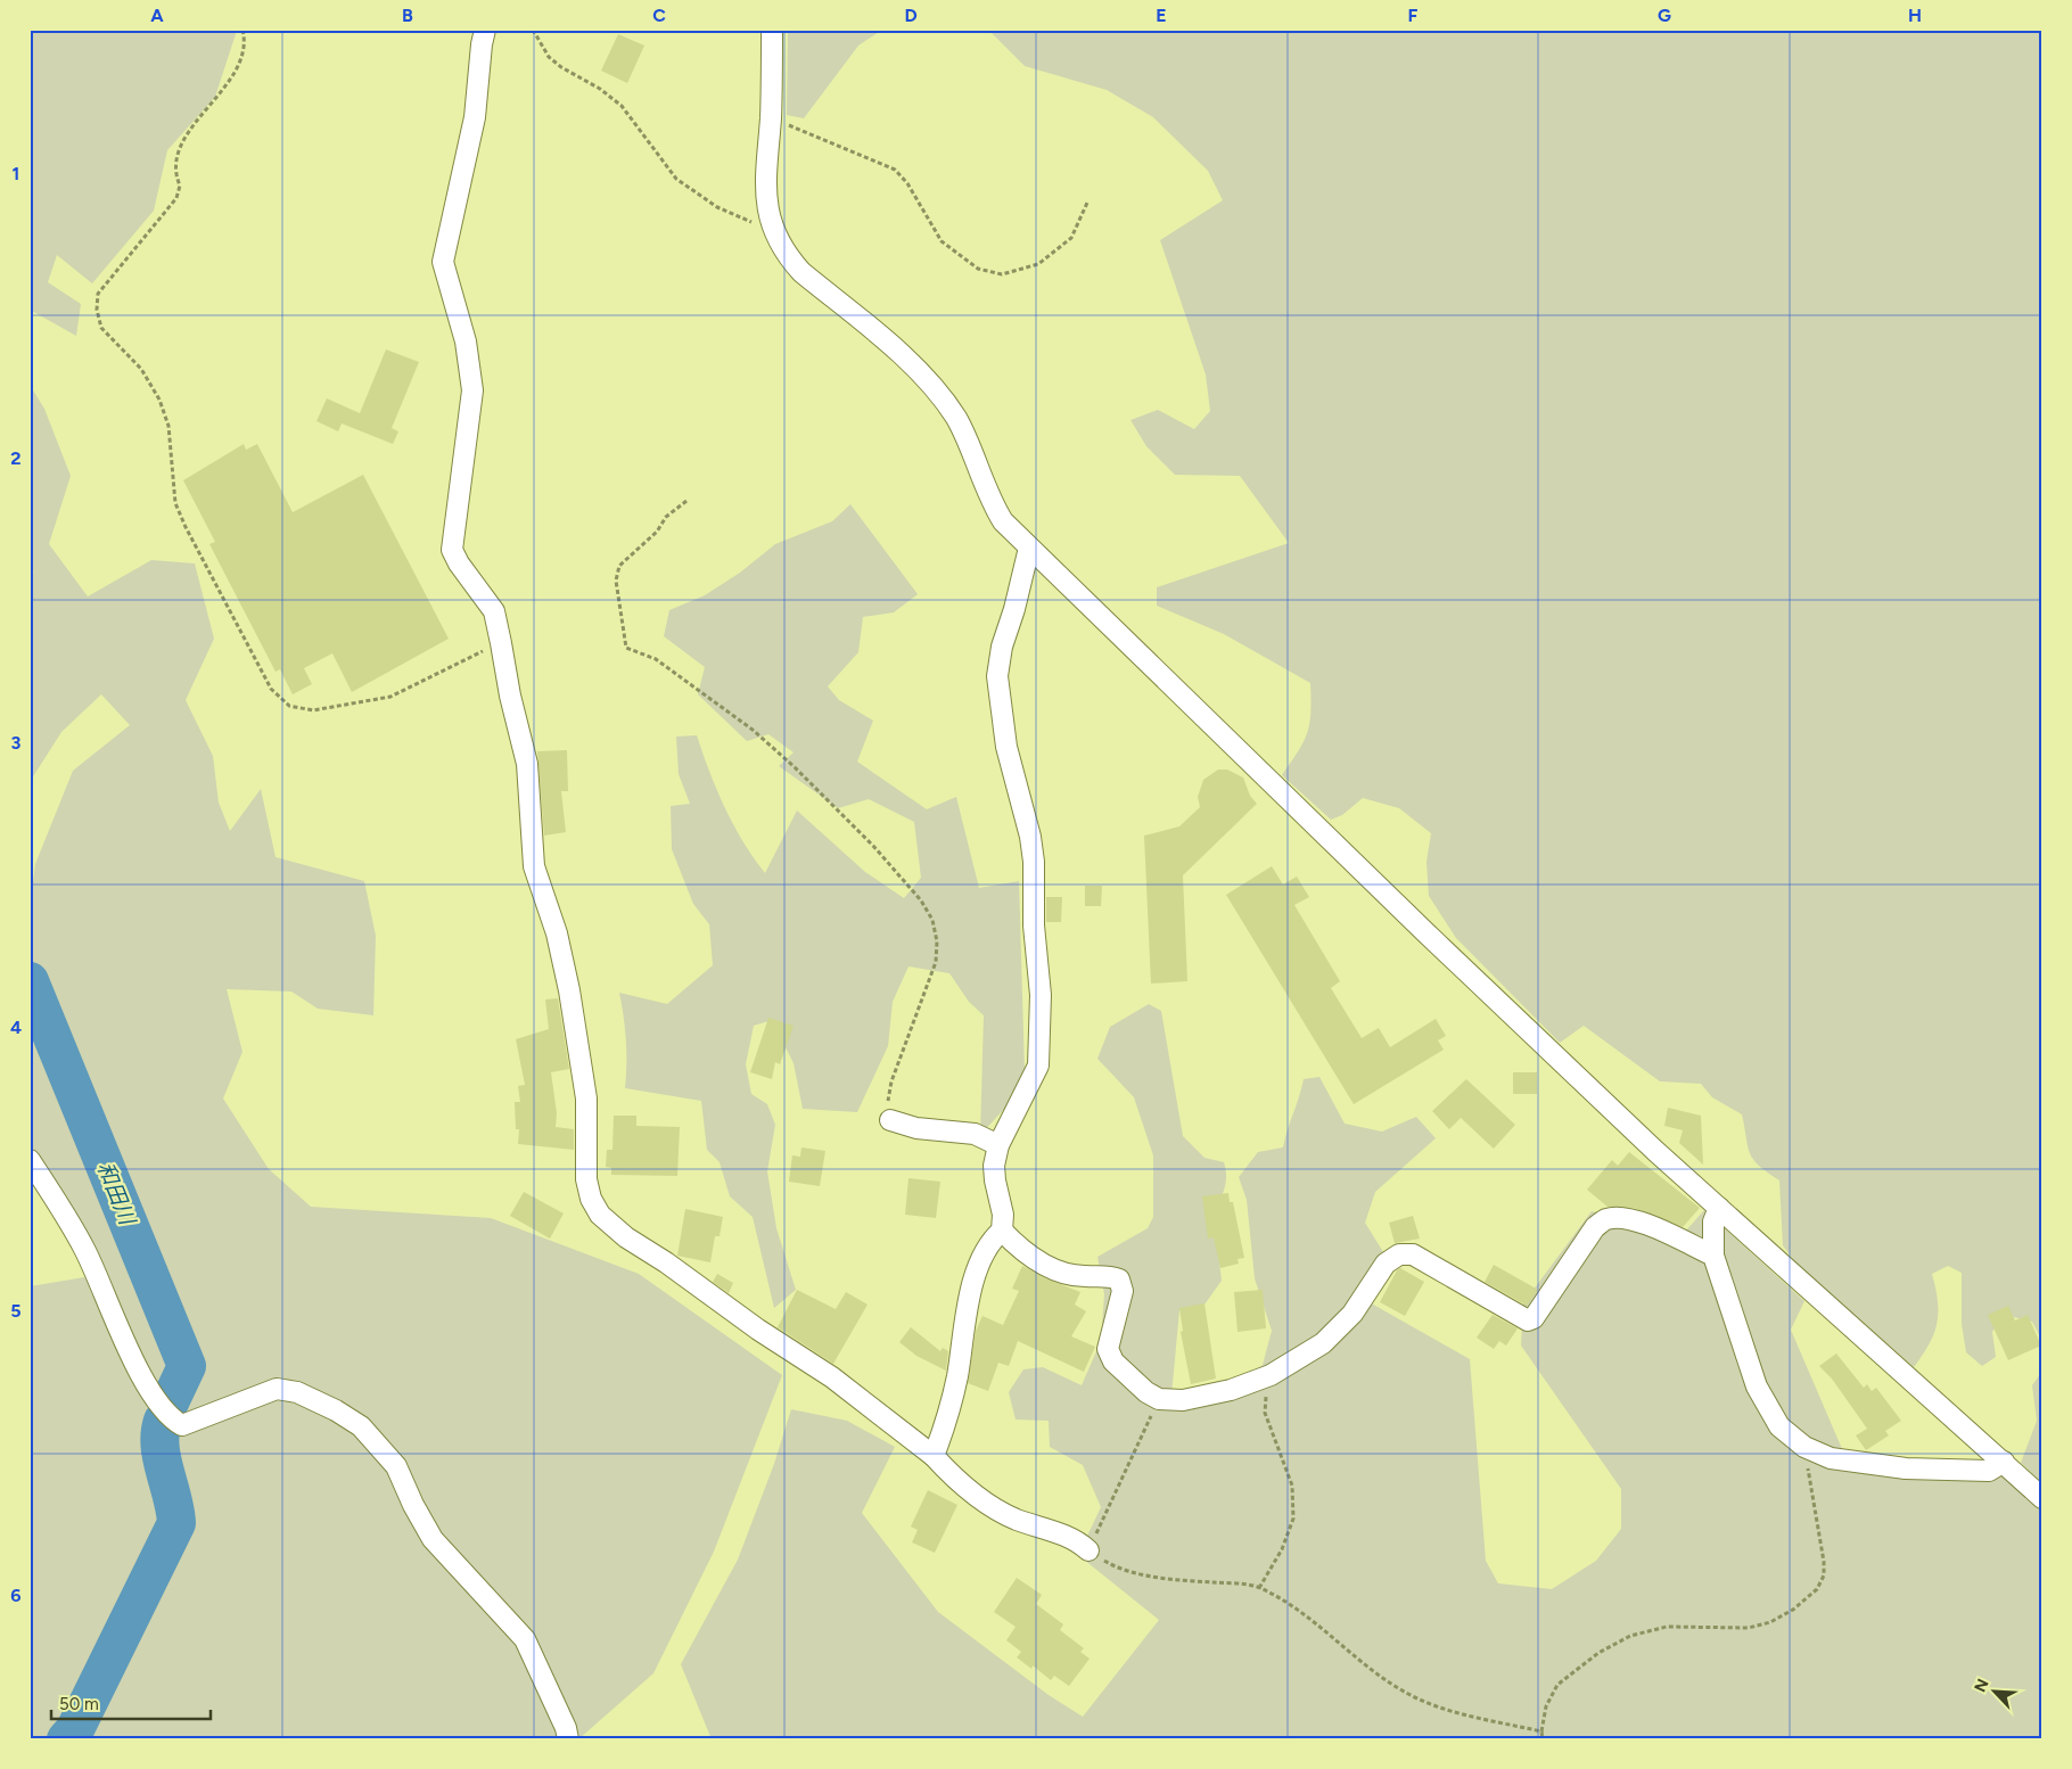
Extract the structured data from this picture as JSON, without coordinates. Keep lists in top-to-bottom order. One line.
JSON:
{"water":["和田川"],"scale_bar":"50 m","north":"top left","grid":{"columns":["A","B","C","D","E","F","G","H"],"rows":["1","2","3","4","5","6"]}}
